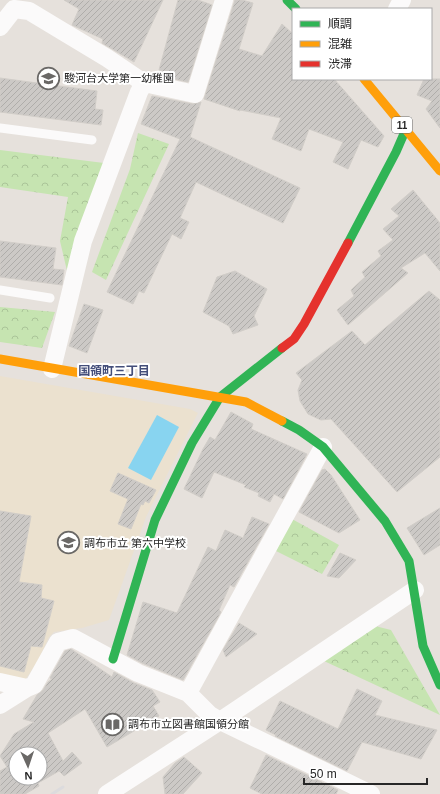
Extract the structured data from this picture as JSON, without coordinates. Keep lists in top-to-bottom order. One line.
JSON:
{"streets":{"street":["11"]},"districts":["国領町三丁目"],"places":{"school or university":["駿河台大学第一幼稚園","調布市立 第六中学校"],"library":["調布市立図書館国領分館"]},"legend":["順調","混雑","渋滞"],"scale_bar":"50 m","north":"bottom"}
